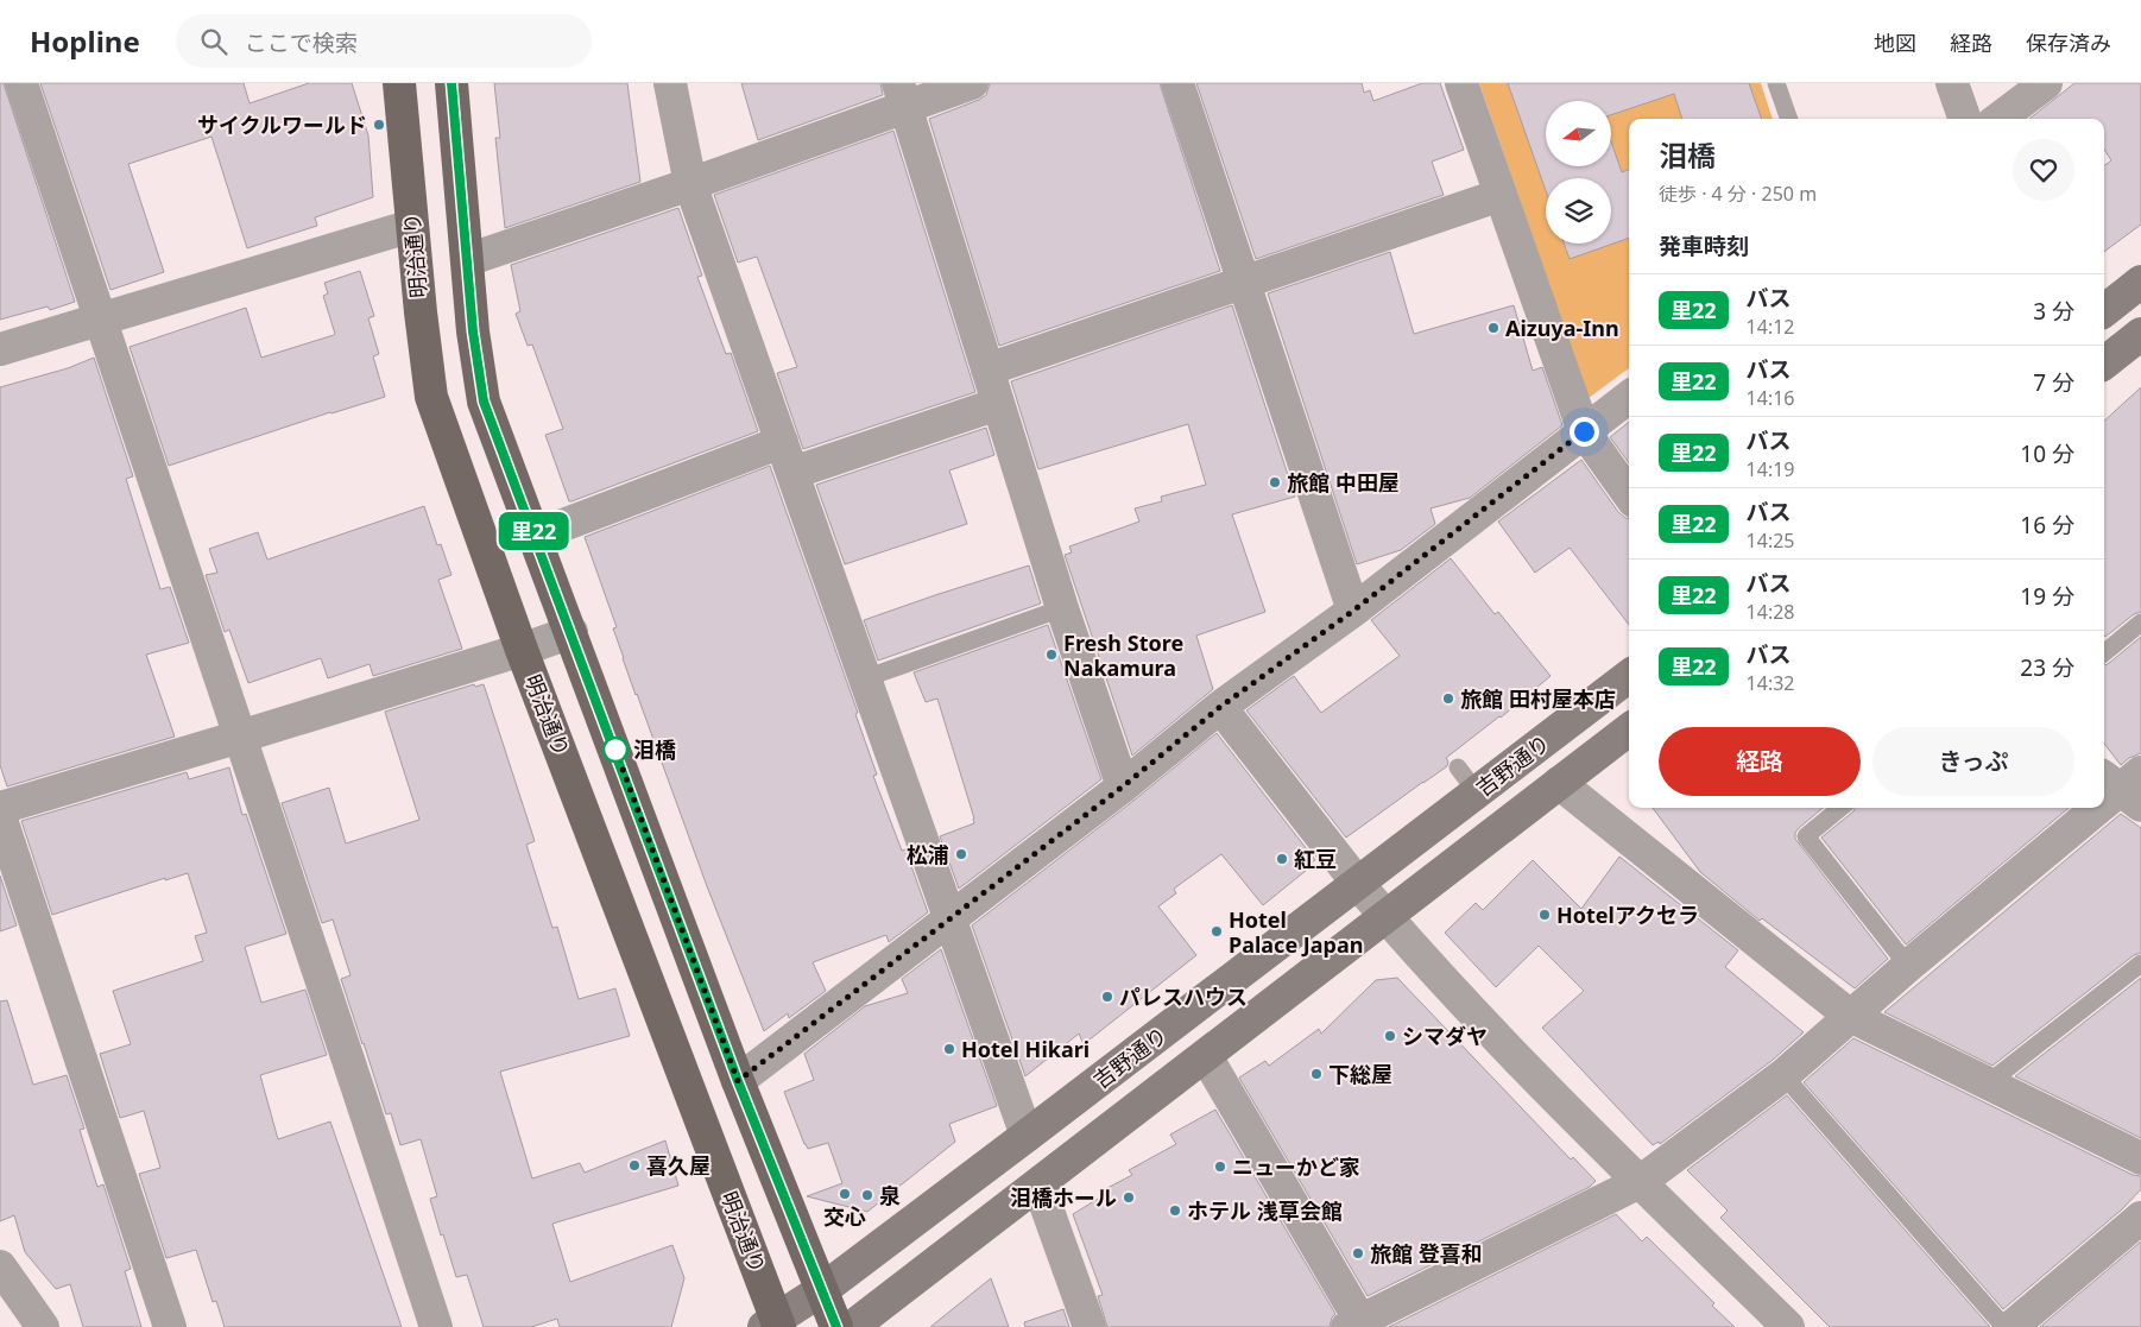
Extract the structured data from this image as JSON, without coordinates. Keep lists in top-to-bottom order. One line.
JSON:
{"streets":{"main road":["明治通り","吉野通り"]},"crossings":[["明治通り","吉野通り"]],"places":["サイクルワールド","Aizuya-Inn","旅館 中田屋","Fresh Store Nakamura","旅館 田村屋本店","泪橋","松浦","紅豆","Hotelアクセラ","Hotel Palace Japan","パレスハウス","シマダヤ","Hotel Hikari","下総屋","喜久屋","ニューかど家","交心","泉","泪橋ホール","ホテル 浅草会館","旅館 登喜和"],"lines":["bus line 里22"],"north":"left","page":{"header":"Hopline","search":"ここで検索","nav":["地図","経路","保存済み"],"on_map":"里22","heading":[["泪橋","徒歩 · 4 分 · 250 m"],"発車時刻"],"list":[{"mark":"里22","name":"バス","note":"14:12","value":"3 分"},{"mark":"里22","name":"バス","note":"14:16","value":"7 分"},{"mark":"里22","name":"バス","note":"14:19","value":"10 分"},{"mark":"里22","name":"バス","note":"14:25","value":"16 分"},{"mark":"里22","name":"バス","note":"14:28","value":"19 分"},{"mark":"里22","name":"バス","note":"14:32","value":"23 分"}],"buttons":["経路","きっぷ"]}}
